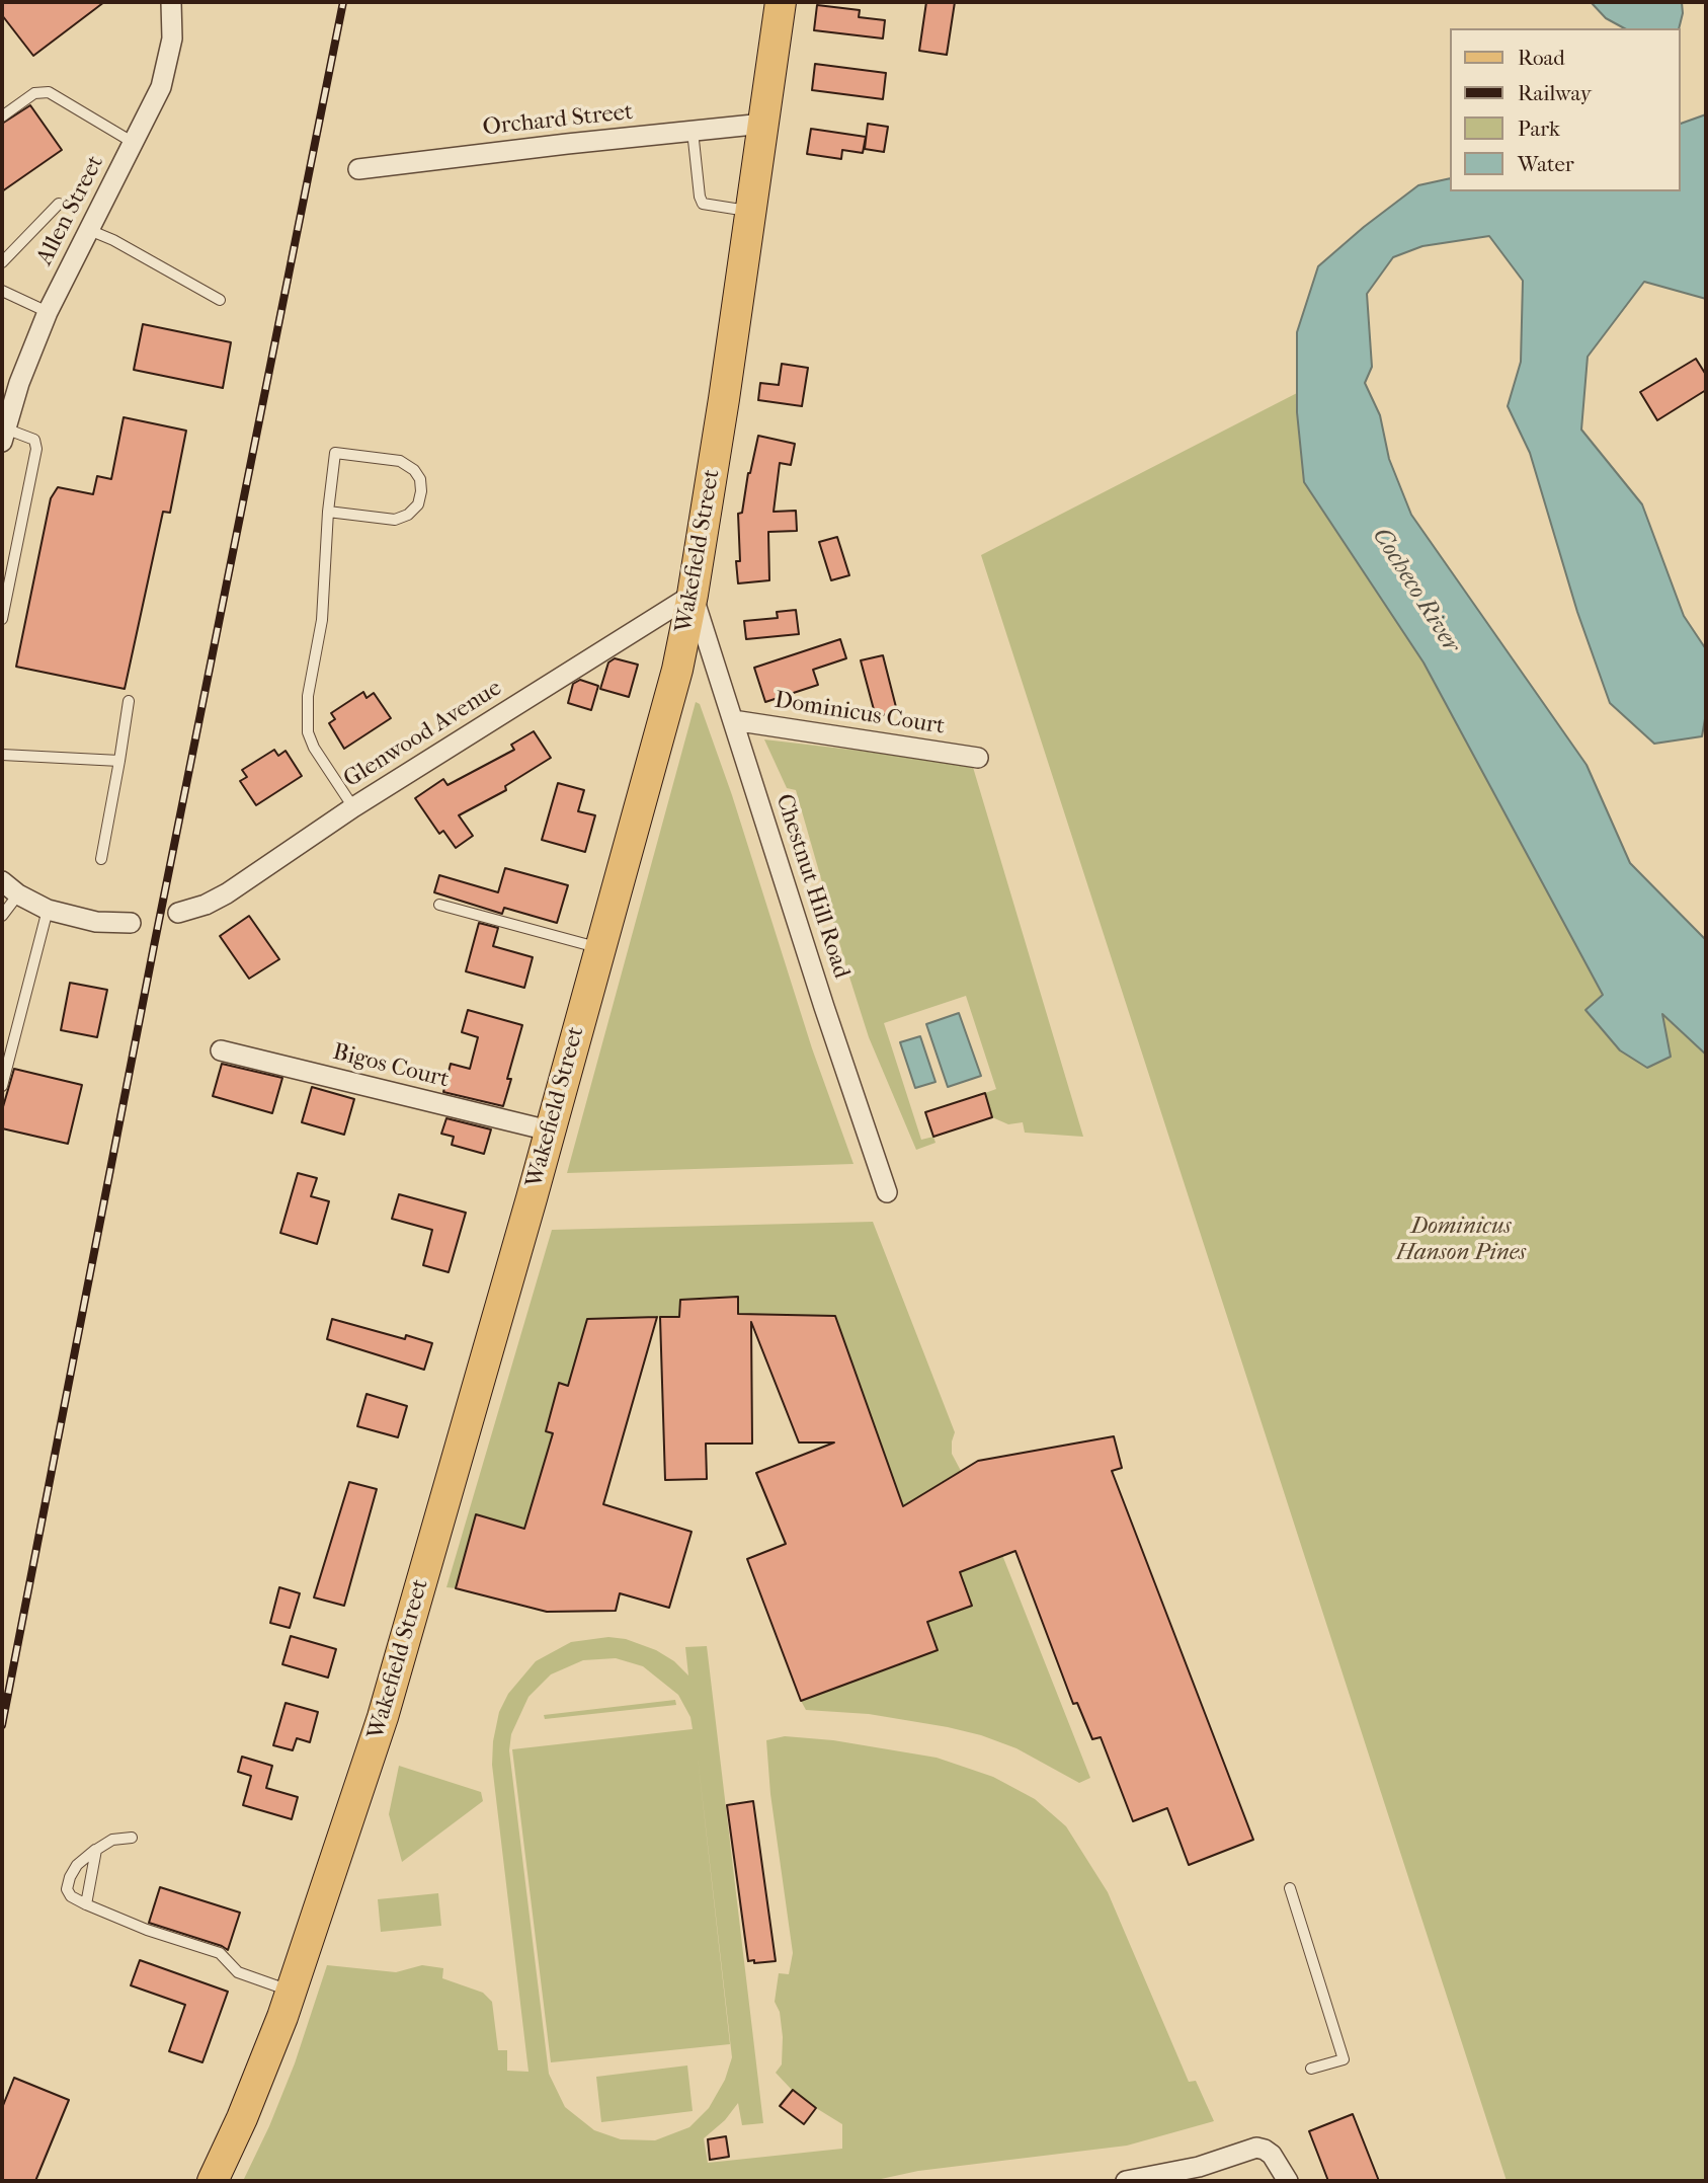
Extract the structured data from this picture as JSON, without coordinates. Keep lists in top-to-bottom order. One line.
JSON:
{"streets":{"main road":["Wakefield Street"],"street":["Orchard Street","Allen Street","Dominicus Court","Glenwood Avenue","Chestnut Hill Road","Bigos Court"]},"crossings":[["Orchard Street","Wakefield Street"],["Wakefield Street","Glenwood Avenue"],["Wakefield Street","Chestnut Hill Road"],["Wakefield Street","Bigos Court"],["Dominicus Court","Chestnut Hill Road"],["Glenwood Avenue","Chestnut Hill Road"]],"water":["Cocheco River"],"parks":["Dominicus Hanson Pines"],"legend":["Road","Railway","Park","Water"]}
